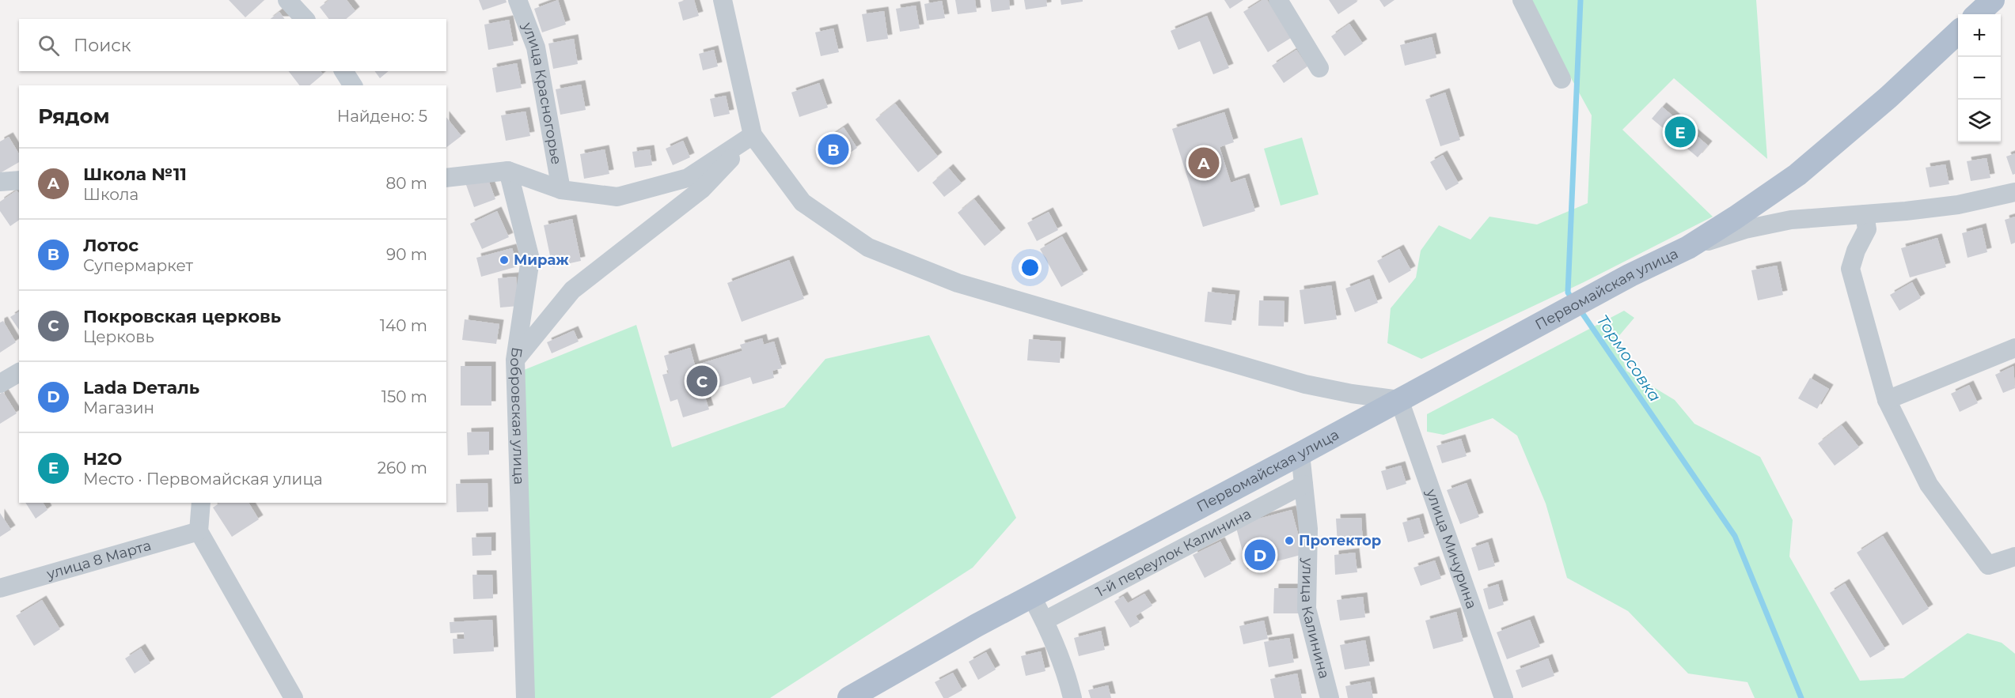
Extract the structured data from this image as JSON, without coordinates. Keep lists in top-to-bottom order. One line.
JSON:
{"streets":{"main road":["Первомайская улица"],"street":["улица Красногорье","Бобровская улица","улица Мичурина","1-й переулок Калинина","улица 8 Марта","улица Калинина"]},"crossings":[["улица Красногорье","Бобровская улица"],["Первомайская улица","улица Мичурина"],["Первомайская улица","улица Калинина"],["1-й переулок Калинина","улица Калинина"]],"water":["Тормосовка"],"places":["Мираж","Протектор"],"page":{"map_buttons":["+","−"],"search":"Поиск","heading":["Рядом","Найдено: 5"],"pins":["E","B","A","C","D"],"list":[{"mark":"A","name":"Школа №11","note":"Школа","value":"80 m"},{"mark":"B","name":"Лотос","note":"Супермаркет","value":"90 m"},{"mark":"C","name":"Покровская церковь","note":"Церковь","value":"140 m"},{"mark":"D","name":"Lada Dеталь","note":"Магазин","value":"150 m"},{"mark":"E","name":"H2O","note":"Место · Первомайская улица","value":"260 m"}]}}
